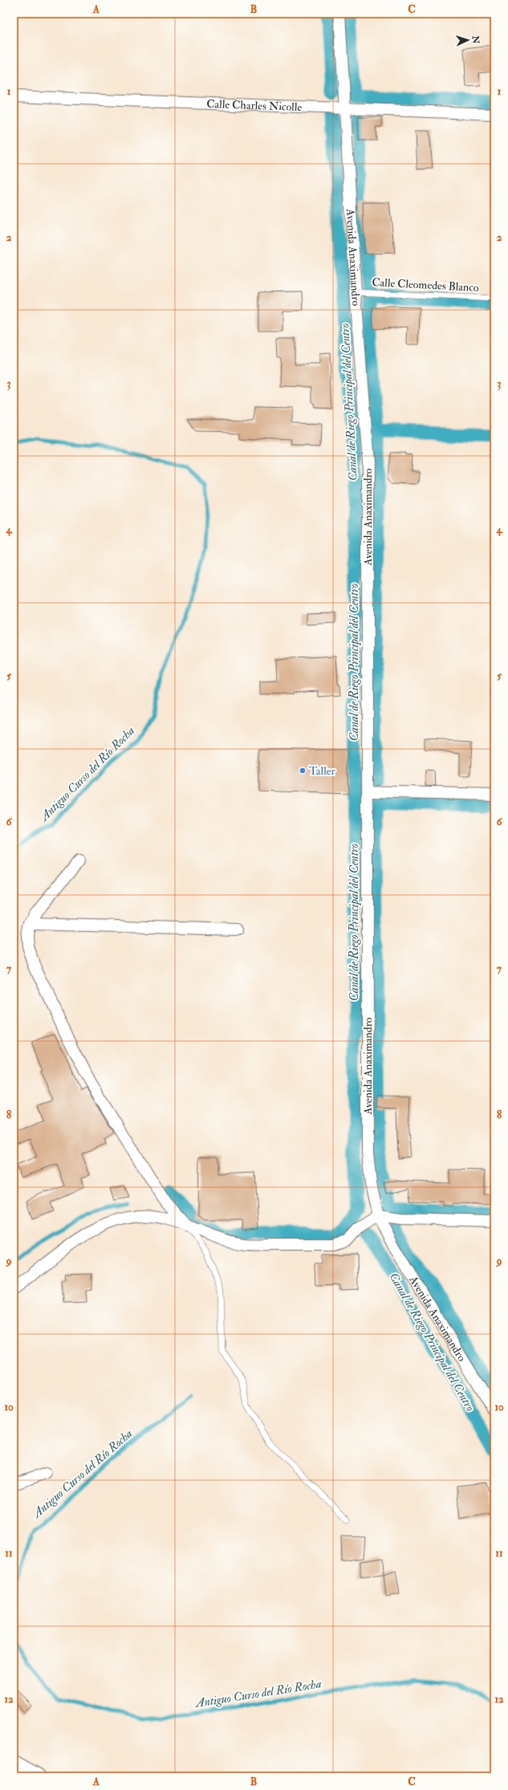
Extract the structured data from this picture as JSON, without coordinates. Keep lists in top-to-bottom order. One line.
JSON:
{"streets":{"street":["Calle Charles Nicolle","Avenida Anaximandro"],"lane":["Calle Cleomedes Blanco"]},"crossings":[["Calle Charles Nicolle","Avenida Anaximandro"],["Avenida Anaximandro","Calle Cleomedes Blanco"]],"water":["Canal de Riego Principal del Centro","Antiguo Curso del Río Rocha"],"places":["Taller"],"north":"right","grid":{"columns":["A","B","C"],"rows":["1","2","3","4","5","6","7","8","9","10","11","12"]}}
